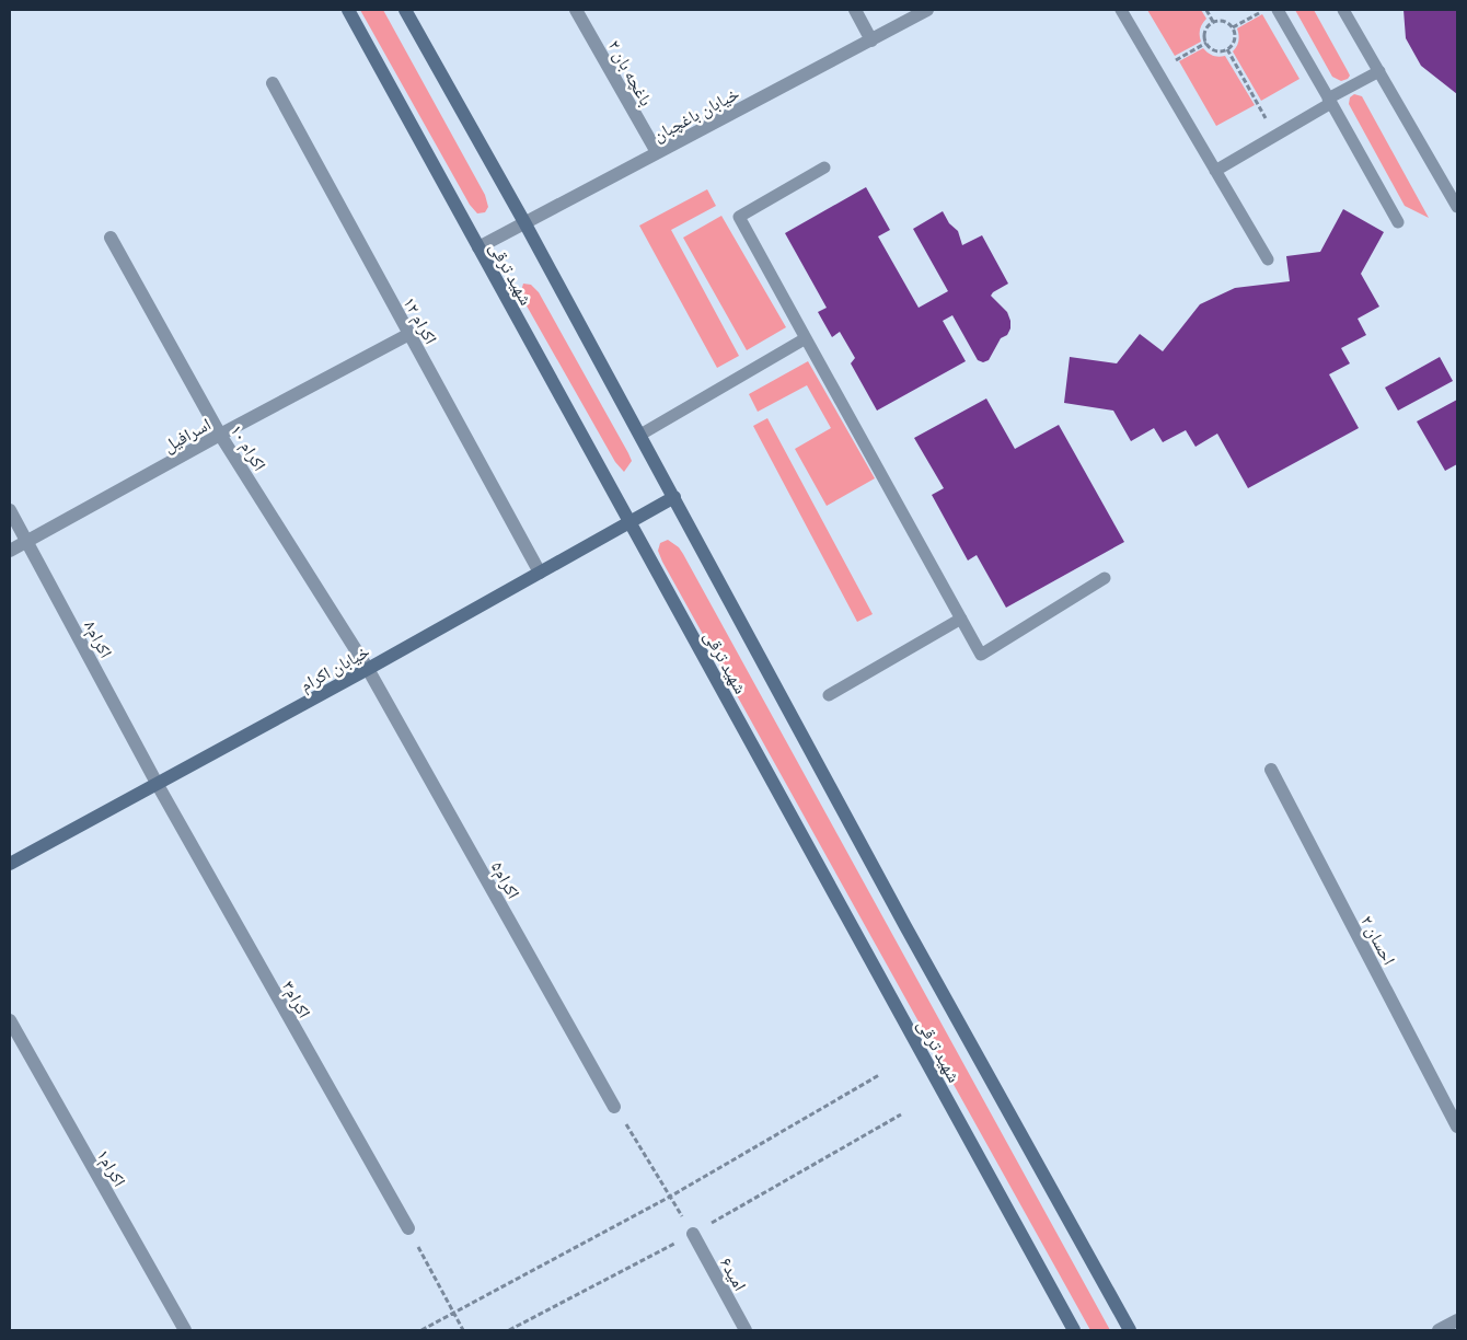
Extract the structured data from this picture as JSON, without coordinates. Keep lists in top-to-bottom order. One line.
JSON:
{"streets":{"main road":["شهید ترقی","خیابان اکرام"],"street":["باغچه بان ۲","خیابان باغچبان","اکرام ۱۲","اسرافیل","اکرام ۱۰","اکرام۸","اکرام۵","احسان ۲","اکرام۳","اکرام۱","امید۶"]},"crossings":[["باغچه بان ۲","خیابان باغچبان"],["خیابان باغچبان","شهید ترقی"],["شهید ترقی","خیابان اکرام"],["اکرام ۱۲","اسرافیل"],["اکرام ۱۲","خیابان اکرام"],["اسرافیل","اکرام ۱۰"],["اسرافیل","اکرام۸"],["اکرام ۱۰","خیابان اکرام"],["اکرام ۱۰","اکرام۵"],["اکرام۸","خیابان اکرام"],["اکرام۸","اکرام۳"],["خیابان اکرام","اکرام۵"],["خیابان اکرام","اکرام۳"]]}
